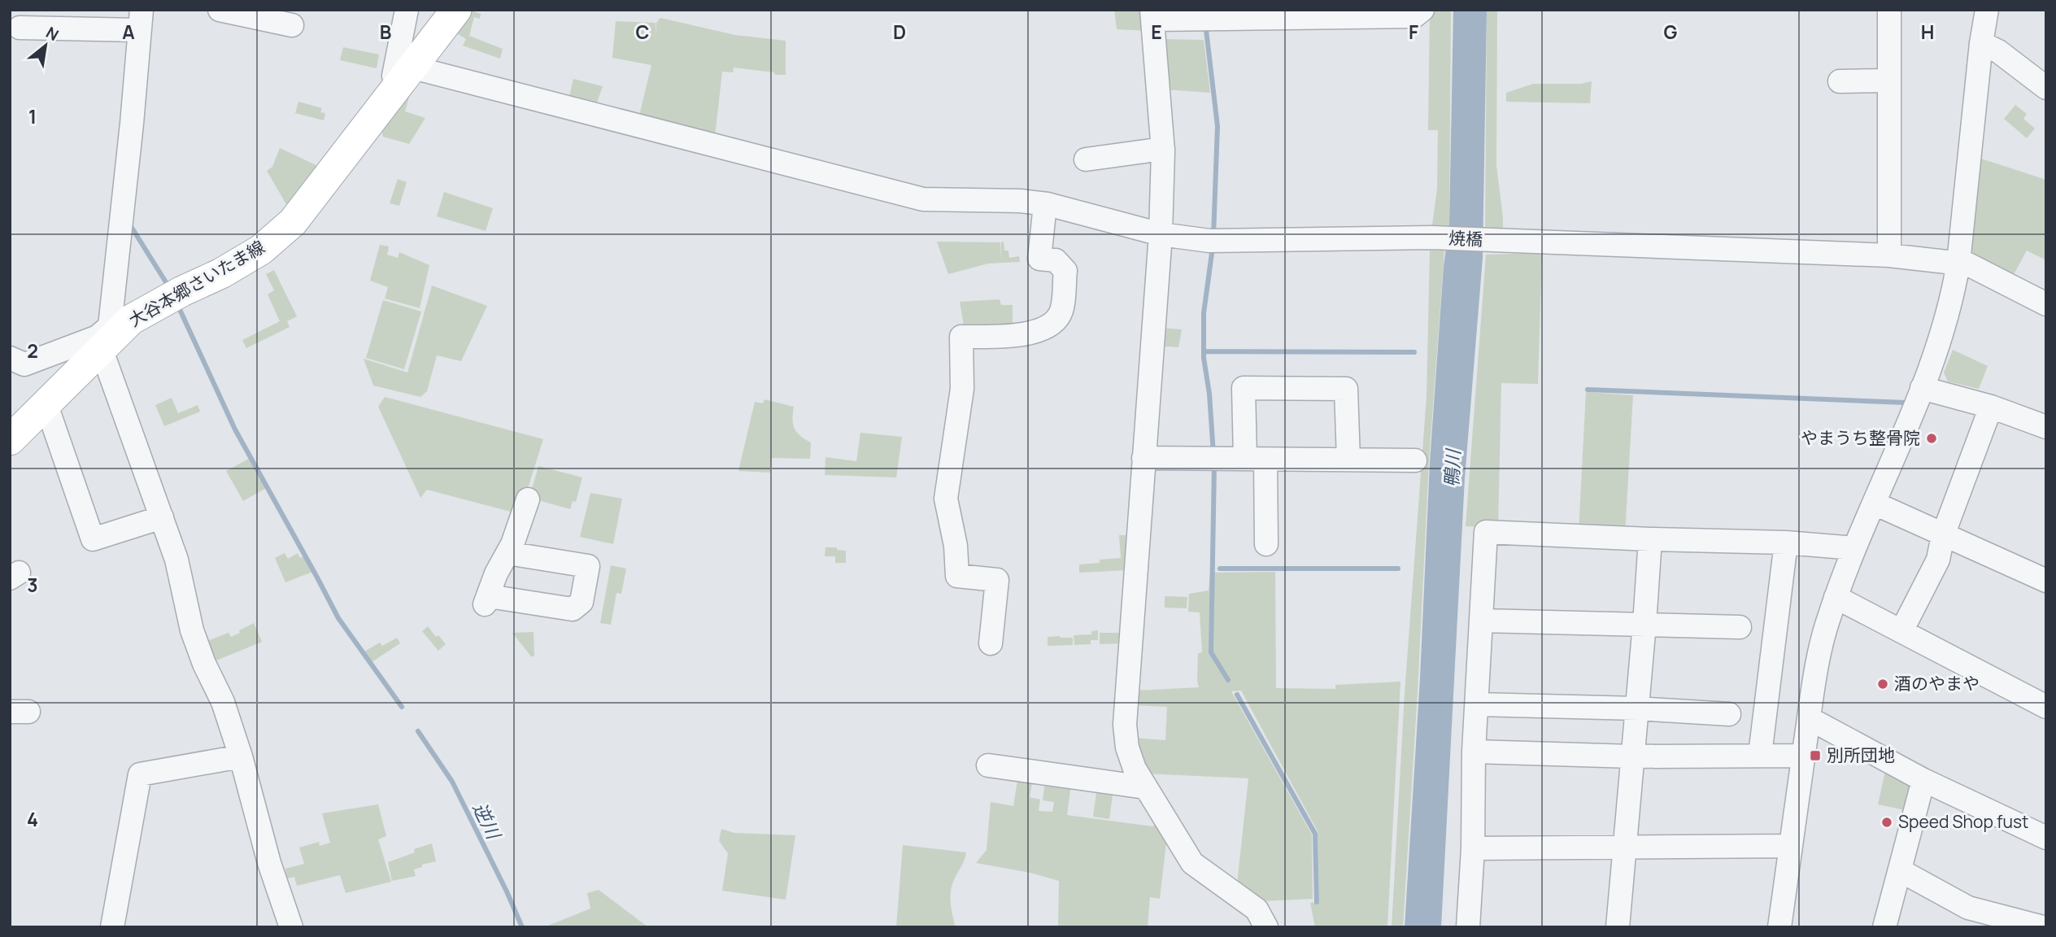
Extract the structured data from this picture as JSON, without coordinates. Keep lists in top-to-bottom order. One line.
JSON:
{"streets":{"main road":["大谷本郷さいたま線"],"street":["焼橋"]},"crossings":[["焼橋","大谷本郷さいたま線"]],"water":["鴨川","逆川"],"places":{"other":["やまうち整骨院","酒のやまや","Speed Shop fust"],"transit":["別所団地"]},"north":"top right","grid":{"columns":["A","B","C","D","E","F","G","H"],"rows":["1","2","3","4"]}}
